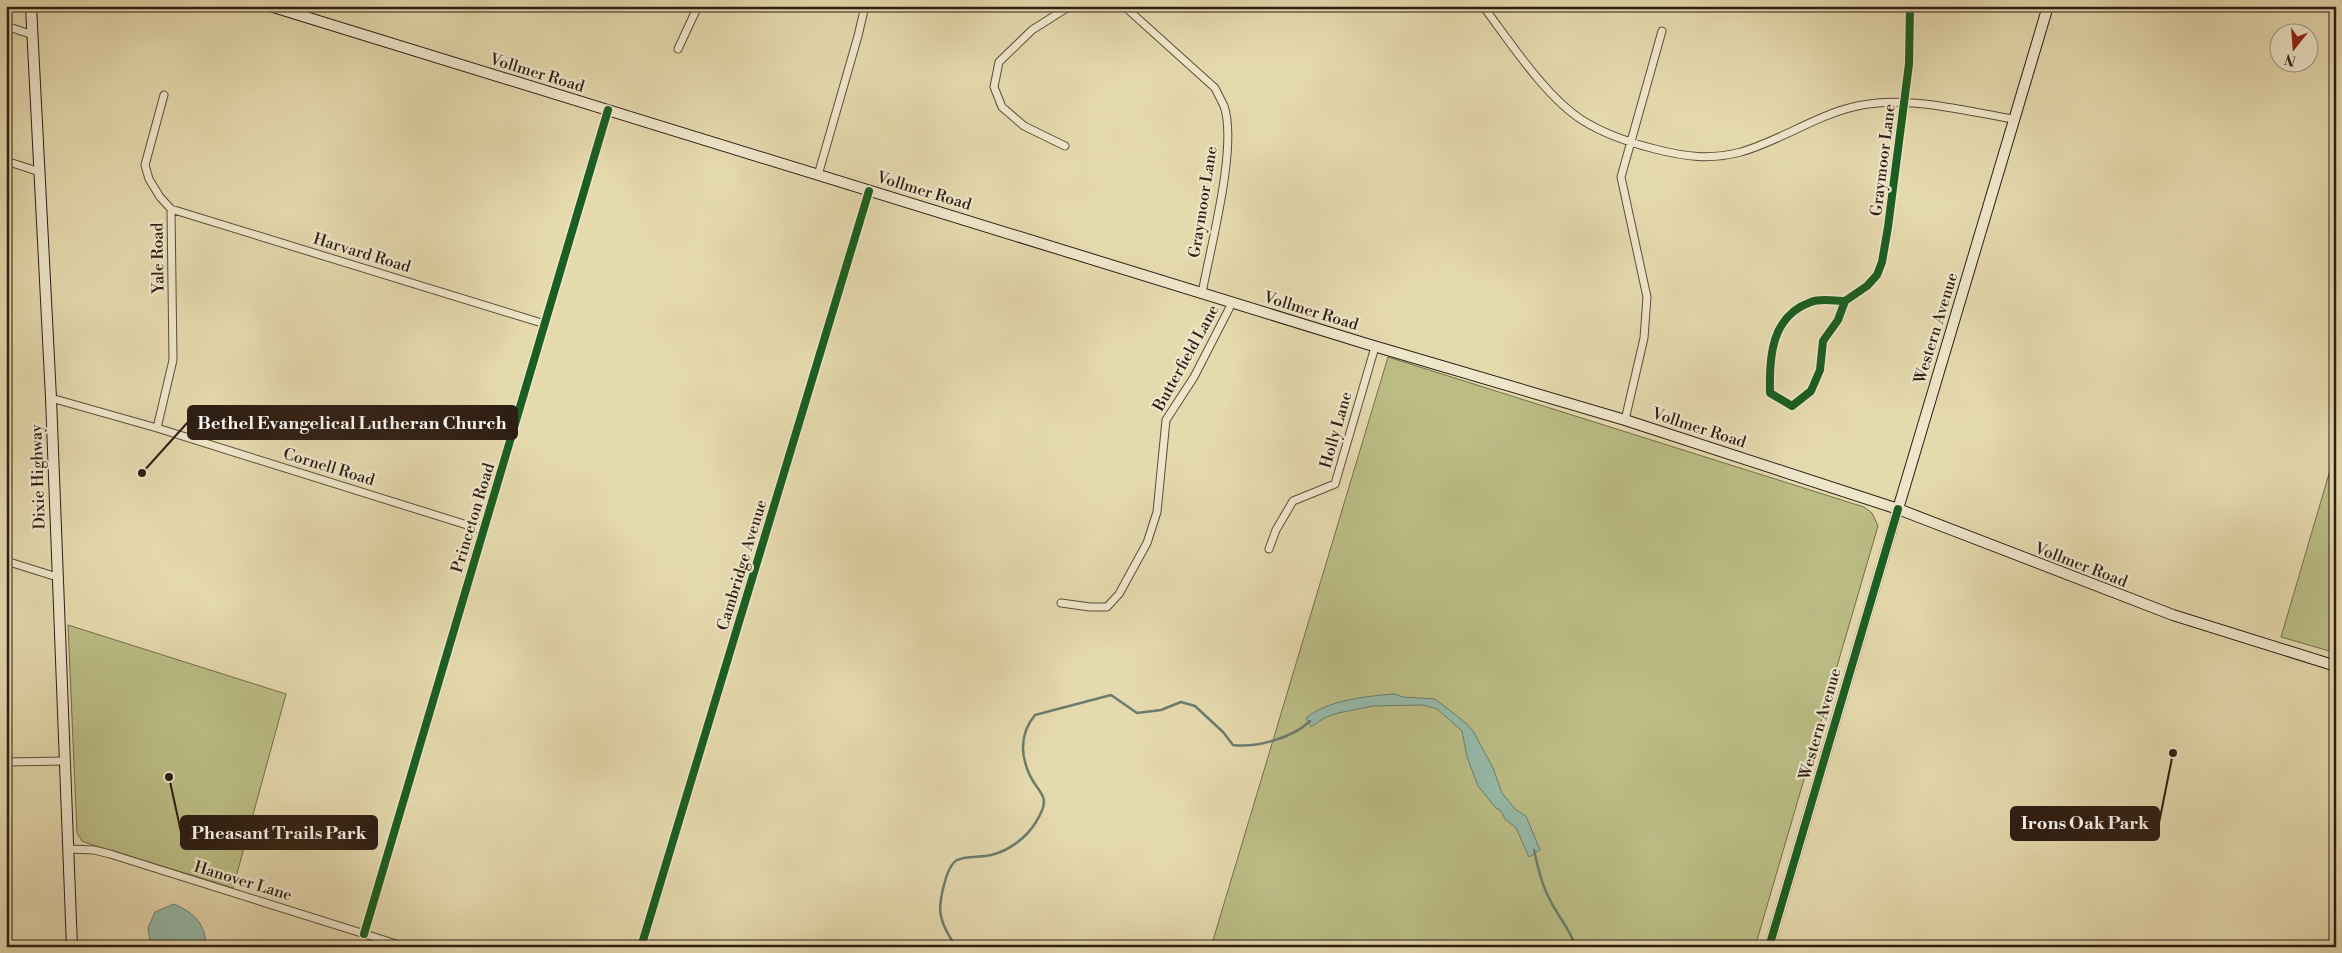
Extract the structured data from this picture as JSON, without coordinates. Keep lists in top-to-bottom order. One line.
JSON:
{"streets":{"main road":["Vollmer Road","Western Avenue","Dixie Highway"],"street":["Graymoor Lane","Harvard Road","Yale Road","Butterfield Lane","Holly Lane","Cornell Road","Princeton Road","Cambridge Avenue","Hanover Lane"]},"crossings":[["Vollmer Road","Graymoor Lane"],["Vollmer Road","Western Avenue"],["Vollmer Road","Butterfield Lane"],["Vollmer Road","Holly Lane"],["Vollmer Road","Princeton Road"],["Vollmer Road","Cambridge Avenue"],["Graymoor Lane","Western Avenue"],["Harvard Road","Yale Road"],["Harvard Road","Princeton Road"],["Yale Road","Cornell Road"],["Cornell Road","Dixie Highway"],["Cornell Road","Princeton Road"],["Dixie Highway","Hanover Lane"],["Princeton Road","Hanover Lane"]],"places":["Bethel Evangelical Lutheran Church","Irons Oak Park","Pheasant Trails Park"],"north":"bottom"}
